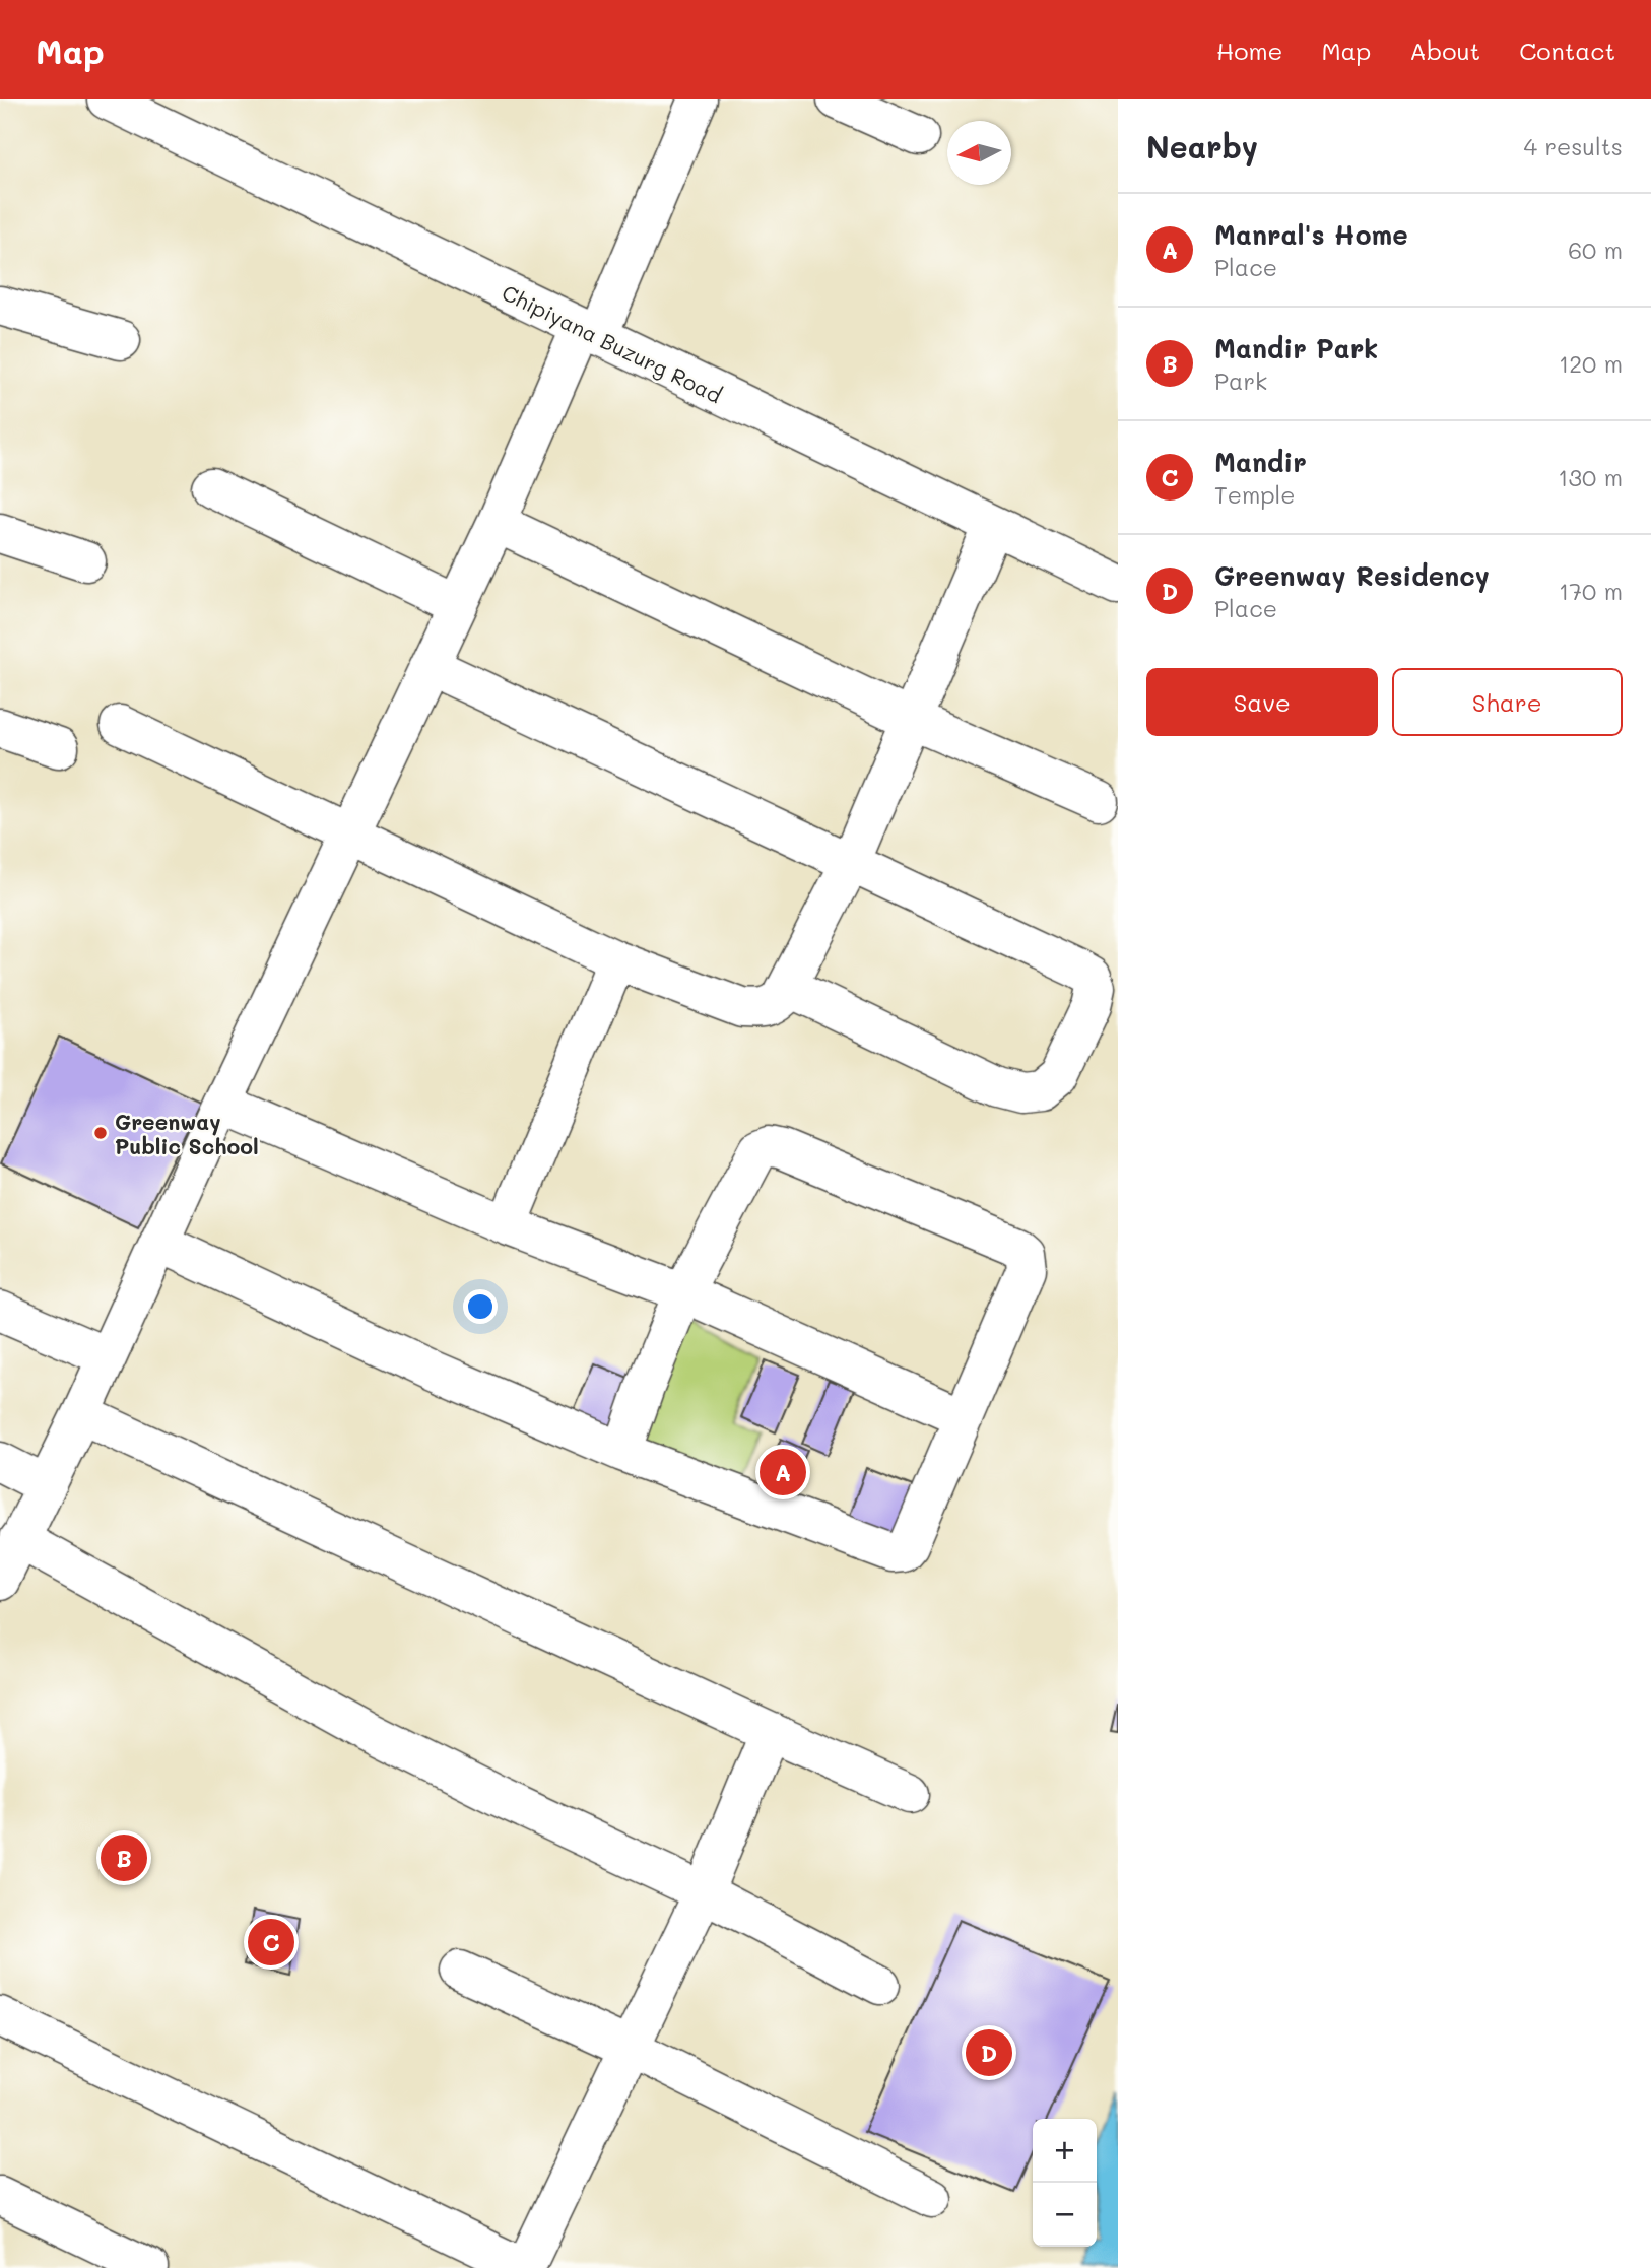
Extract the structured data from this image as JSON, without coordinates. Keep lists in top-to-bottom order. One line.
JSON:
{"streets":{"street":["Chipiyana Buzurg Road"]},"places":["Greenway Public School"],"north":"left","page":{"header":"Map","nav":["Home","Map","About","Contact"],"heading":["Nearby","4 results"],"list":[{"mark":"A","name":"Manral's Home","note":"Place","value":"60 m"},{"mark":"B","name":"Mandir Park","note":"Park","value":"120 m"},{"mark":"C","name":"Mandir","note":"Temple","value":"130 m"},{"mark":"D","name":"Greenway Residency","note":"Place","value":"170 m"}],"buttons":["Save","Share"],"pins":["A","B","C","D"],"map_buttons":["+","−"]}}
